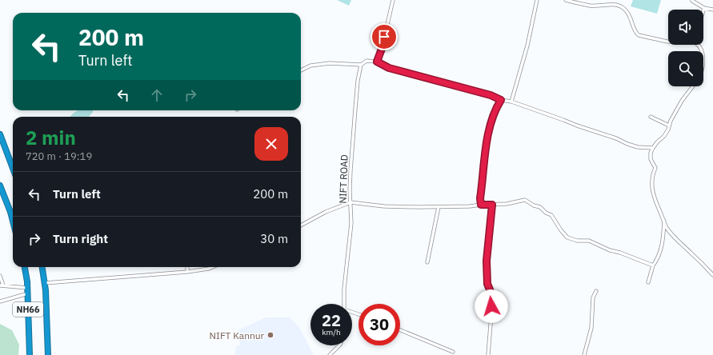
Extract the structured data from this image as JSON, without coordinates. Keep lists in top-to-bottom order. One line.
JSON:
{"streets":{"highway":["NH66"],"street":["NIFT ROAD"]},"places":["NIFT Kannur"],"page":{"turn":["200 m","Turn left"],"heading":["2 min","720 m · 19:19"],"list":[{"name":"Turn left","value":"200 m"},{"name":"Turn right","value":"30 m"}],"speed":"22 km/h","limit":"30"}}
